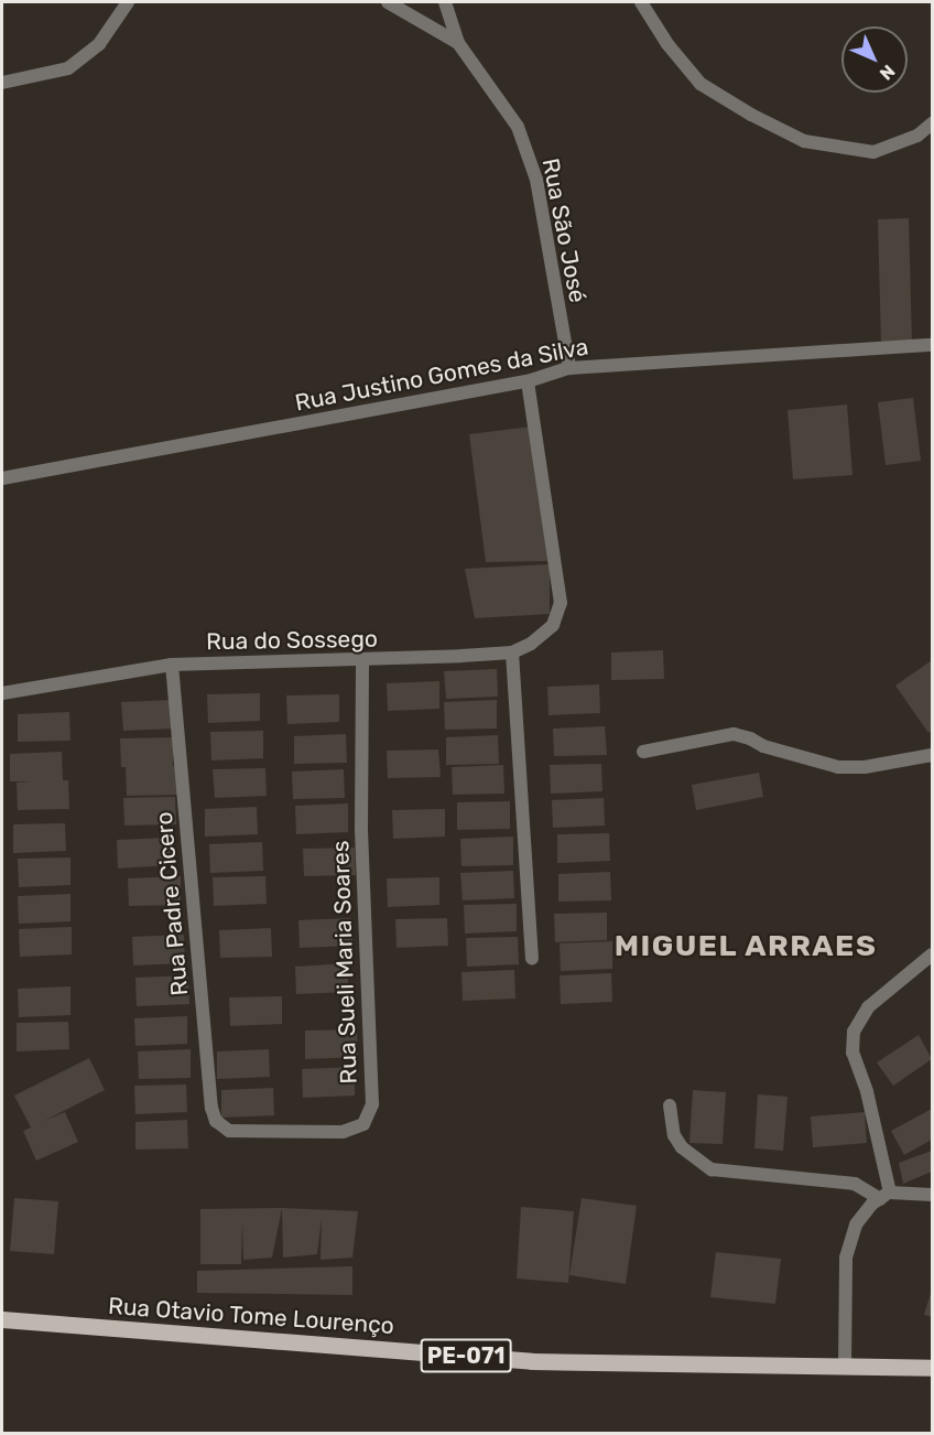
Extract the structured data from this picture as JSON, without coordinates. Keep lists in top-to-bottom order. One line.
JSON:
{"streets":{"main road":["Rua Otavio Tome Lourenço","PE-071"],"street":["Rua São José","Rua Justino Gomes da Silva","Rua do Sossego","Rua Padre Cicero","Rua Sueli Maria Soares"]},"crossings":[["Rua São José","Rua Justino Gomes da Silva"],["Rua Justino Gomes da Silva","Rua do Sossego"],["Rua do Sossego","Rua Padre Cicero"],["Rua do Sossego","Rua Sueli Maria Soares"],["Rua Padre Cicero","Rua Sueli Maria Soares"]],"districts":["MIGUEL ARRAES"],"north":"bottom right"}
